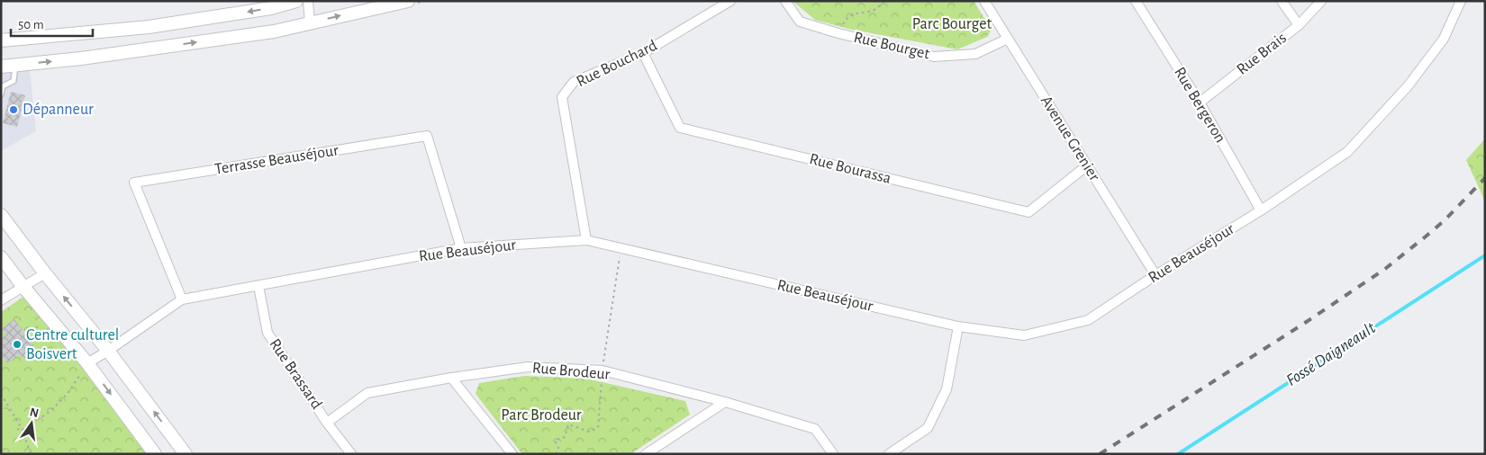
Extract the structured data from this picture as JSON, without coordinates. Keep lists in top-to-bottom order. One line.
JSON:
{"streets":{"street":["Rue Bourget","Rue Brais","Rue Bouchard","Rue Bergeron","Avenue Grenier","Terrasse Beauséjour","Rue Bourassa","Rue Beauséjour","Rue Brodeur","Rue Brassard"]},"crossings":[["Rue Bourget","Avenue Grenier"],["Rue Brais","Rue Bergeron"],["Rue Bouchard","Rue Bourassa"],["Rue Bouchard","Rue Beauséjour"],["Rue Bergeron","Rue Beauséjour"],["Avenue Grenier","Rue Bourassa"],["Avenue Grenier","Rue Beauséjour"],["Terrasse Beauséjour","Rue Beauséjour"],["Rue Beauséjour","Rue Brassard"],["Rue Brodeur","Rue Brassard"]],"water":["Fossé Daigneault"],"parks":["Parc Bourget","Parc Brodeur"],"places":["Dépanneur","Centre culturel Boisvert"],"scale_bar":"50 m","north":"top"}
